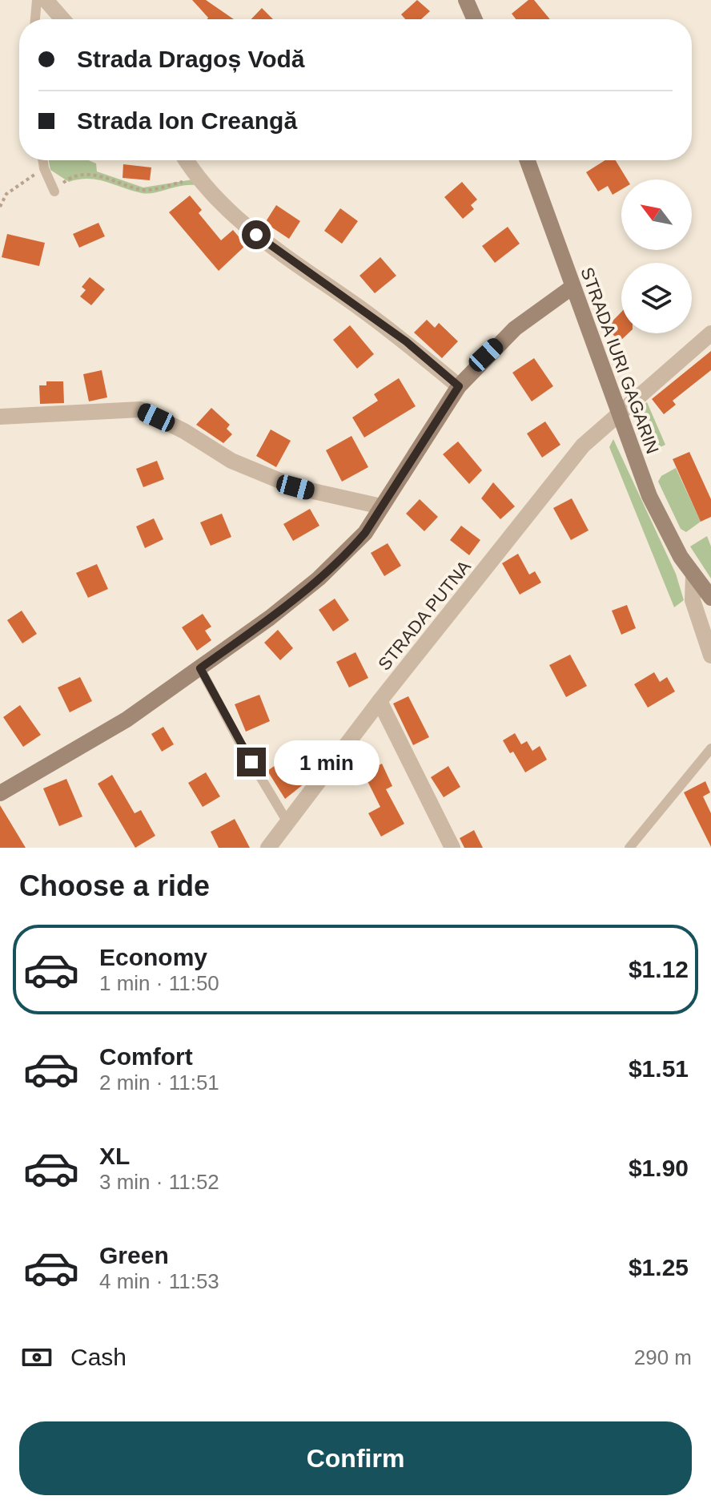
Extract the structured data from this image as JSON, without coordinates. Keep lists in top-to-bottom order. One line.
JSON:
{"streets":{"street":["STRADA IURI GAGARIN","STRADA PUTNA"]},"crossings":[["STRADA IURI GAGARIN","STRADA PUTNA"]],"north":"top left","page":{"banner":["Strada Dragoș Vodă","Strada Ion Creangă"],"bubble":"1 min","heading":"Choose a ride","list":[{"name":"Economy","note":"1 min · 11:50","value":"$1.12"},{"name":"Comfort","note":"2 min · 11:51","value":"$1.51"},{"name":"XL","note":"3 min · 11:52","value":"$1.90"},{"name":"Green","note":"4 min · 11:53","value":"$1.25"}],"pay":["Cash","290 m"],"buttons":"Confirm"}}
